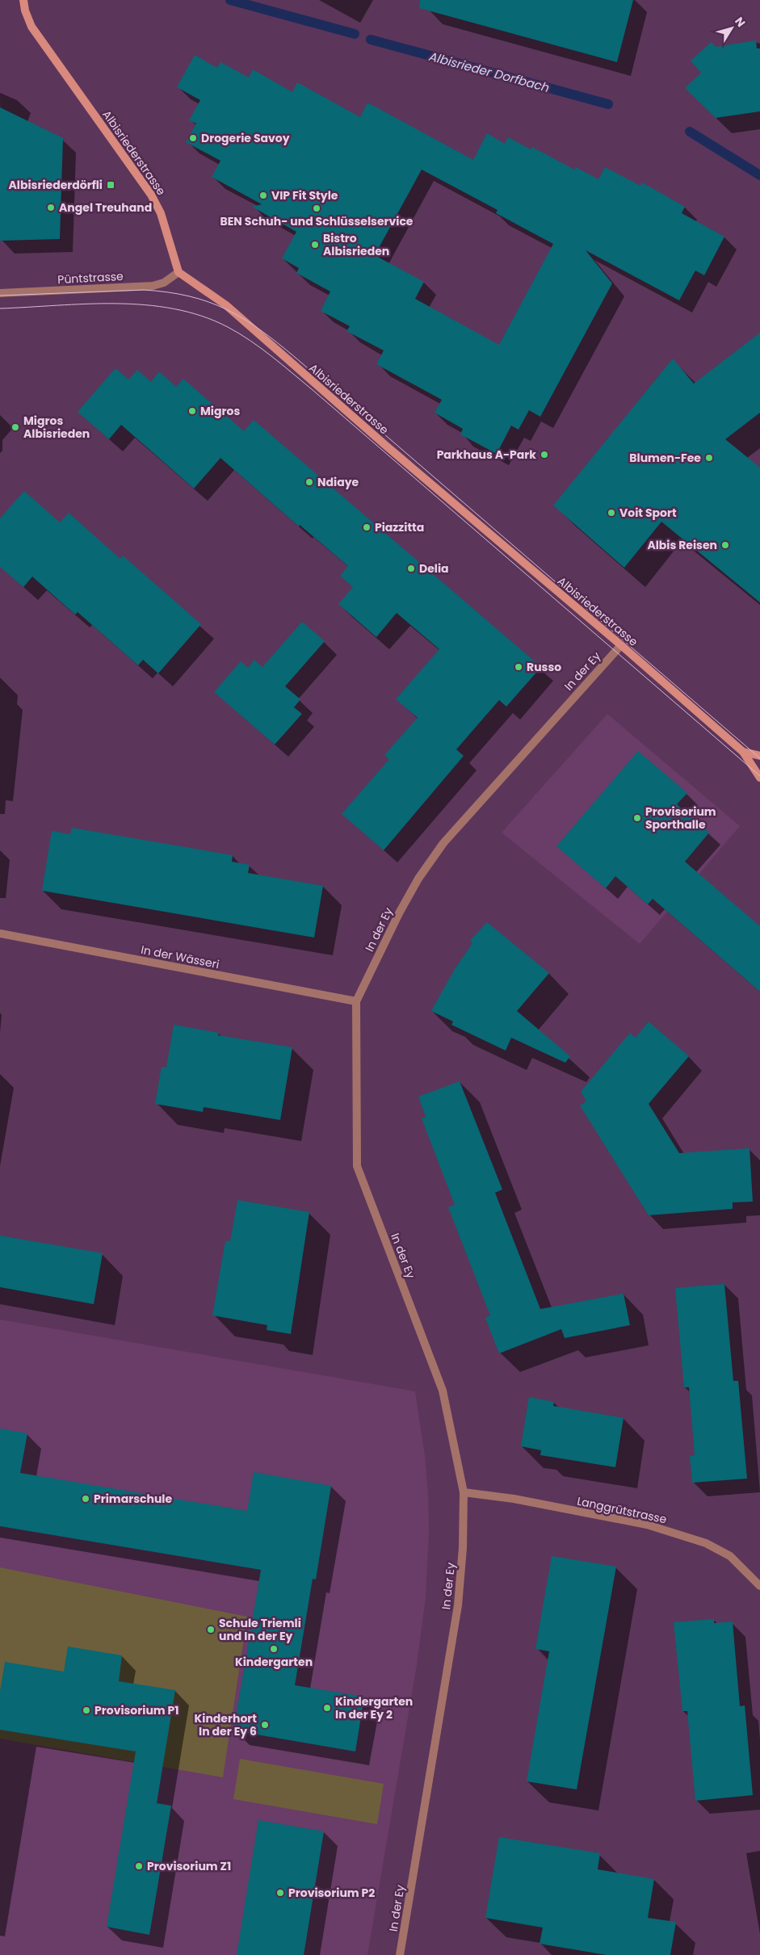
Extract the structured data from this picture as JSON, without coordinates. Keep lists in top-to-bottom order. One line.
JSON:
{"streets":{"main road":["Albisriederstrasse"],"street":["Püntstrasse","In der Ey","In der Wässeri","Langgrütstrasse"]},"crossings":[["Albisriederstrasse","Püntstrasse"],["Albisriederstrasse","In der Ey"],["In der Ey","In der Wässeri"],["In der Ey","Langgrütstrasse"]],"water":["Albisrieder Dorfbach"],"places":{"other":["Drogerie Savoy","VIP Fit Style","Angel Treuhand","BEN Schuh- und Schlüsselservice","Bistro Albisrieden","Migros","Migros Albisrieden","Parkhaus A-Park","Blumen-Fee","Ndiaye","Voit Sport","Piazzitta","Albis Reisen","Delia","Russo","Provisorium Sporthalle","Primarschule","Schule Triemli und In der Ey","Kindergarten","Kindergarten In der Ey 2","Provisorium P1","Kinderhort In der Ey 6","Provisorium Z1","Provisorium P2"],"transit":["Albisriederdörfli"]},"north":"top right"}
